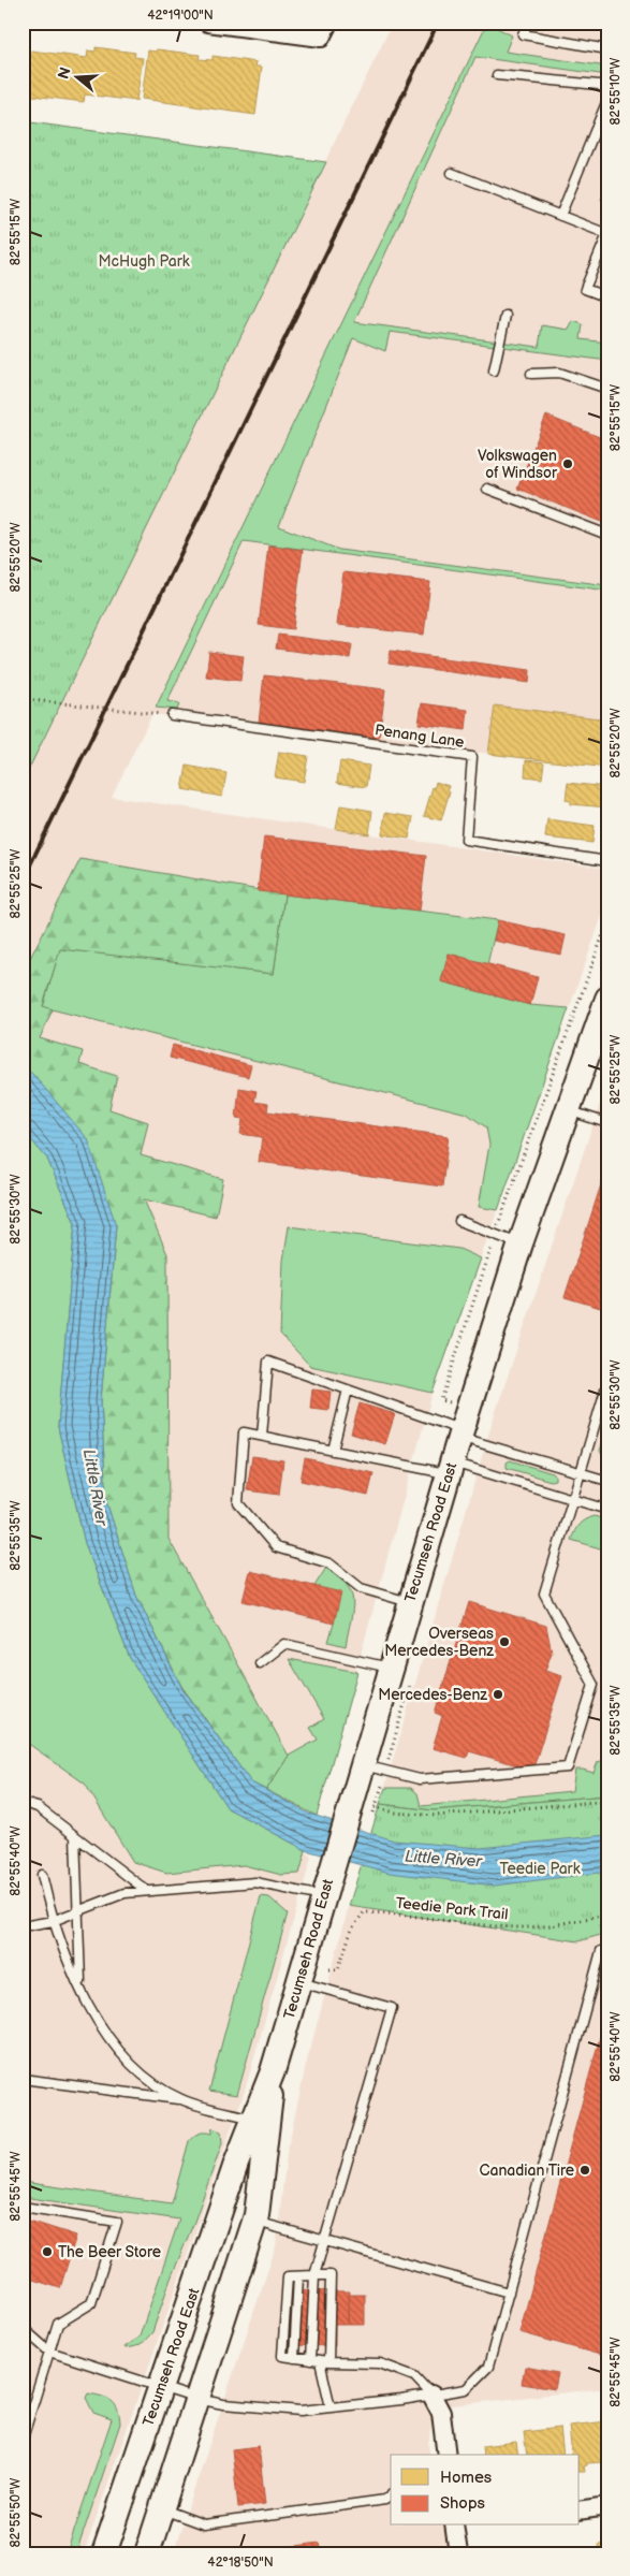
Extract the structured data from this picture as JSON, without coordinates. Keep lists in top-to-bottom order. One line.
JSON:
{"streets":{"main road":["Tecumseh Road East"],"lane":["Penang Lane"],"path":["Teedie Park Trail"]},"water":["Little River"],"parks":["McHugh Park","Teedie Park"],"places":["Volkswagen of Windsor","Overseas Mercedes-Benz","Mercedes-Benz","Canadian Tire","The Beer Store"],"legend":["Homes","Shops"],"north":"left","coordinates":["42°19'00\"N","82°55'10\"W","82°55'15\"W","82°55'20\"W","82°55'25\"W","82°55'30\"W","82°55'35\"W","82°55'40\"W","82°55'45\"W","82°55'50\"W","42°18'50\"N"]}
